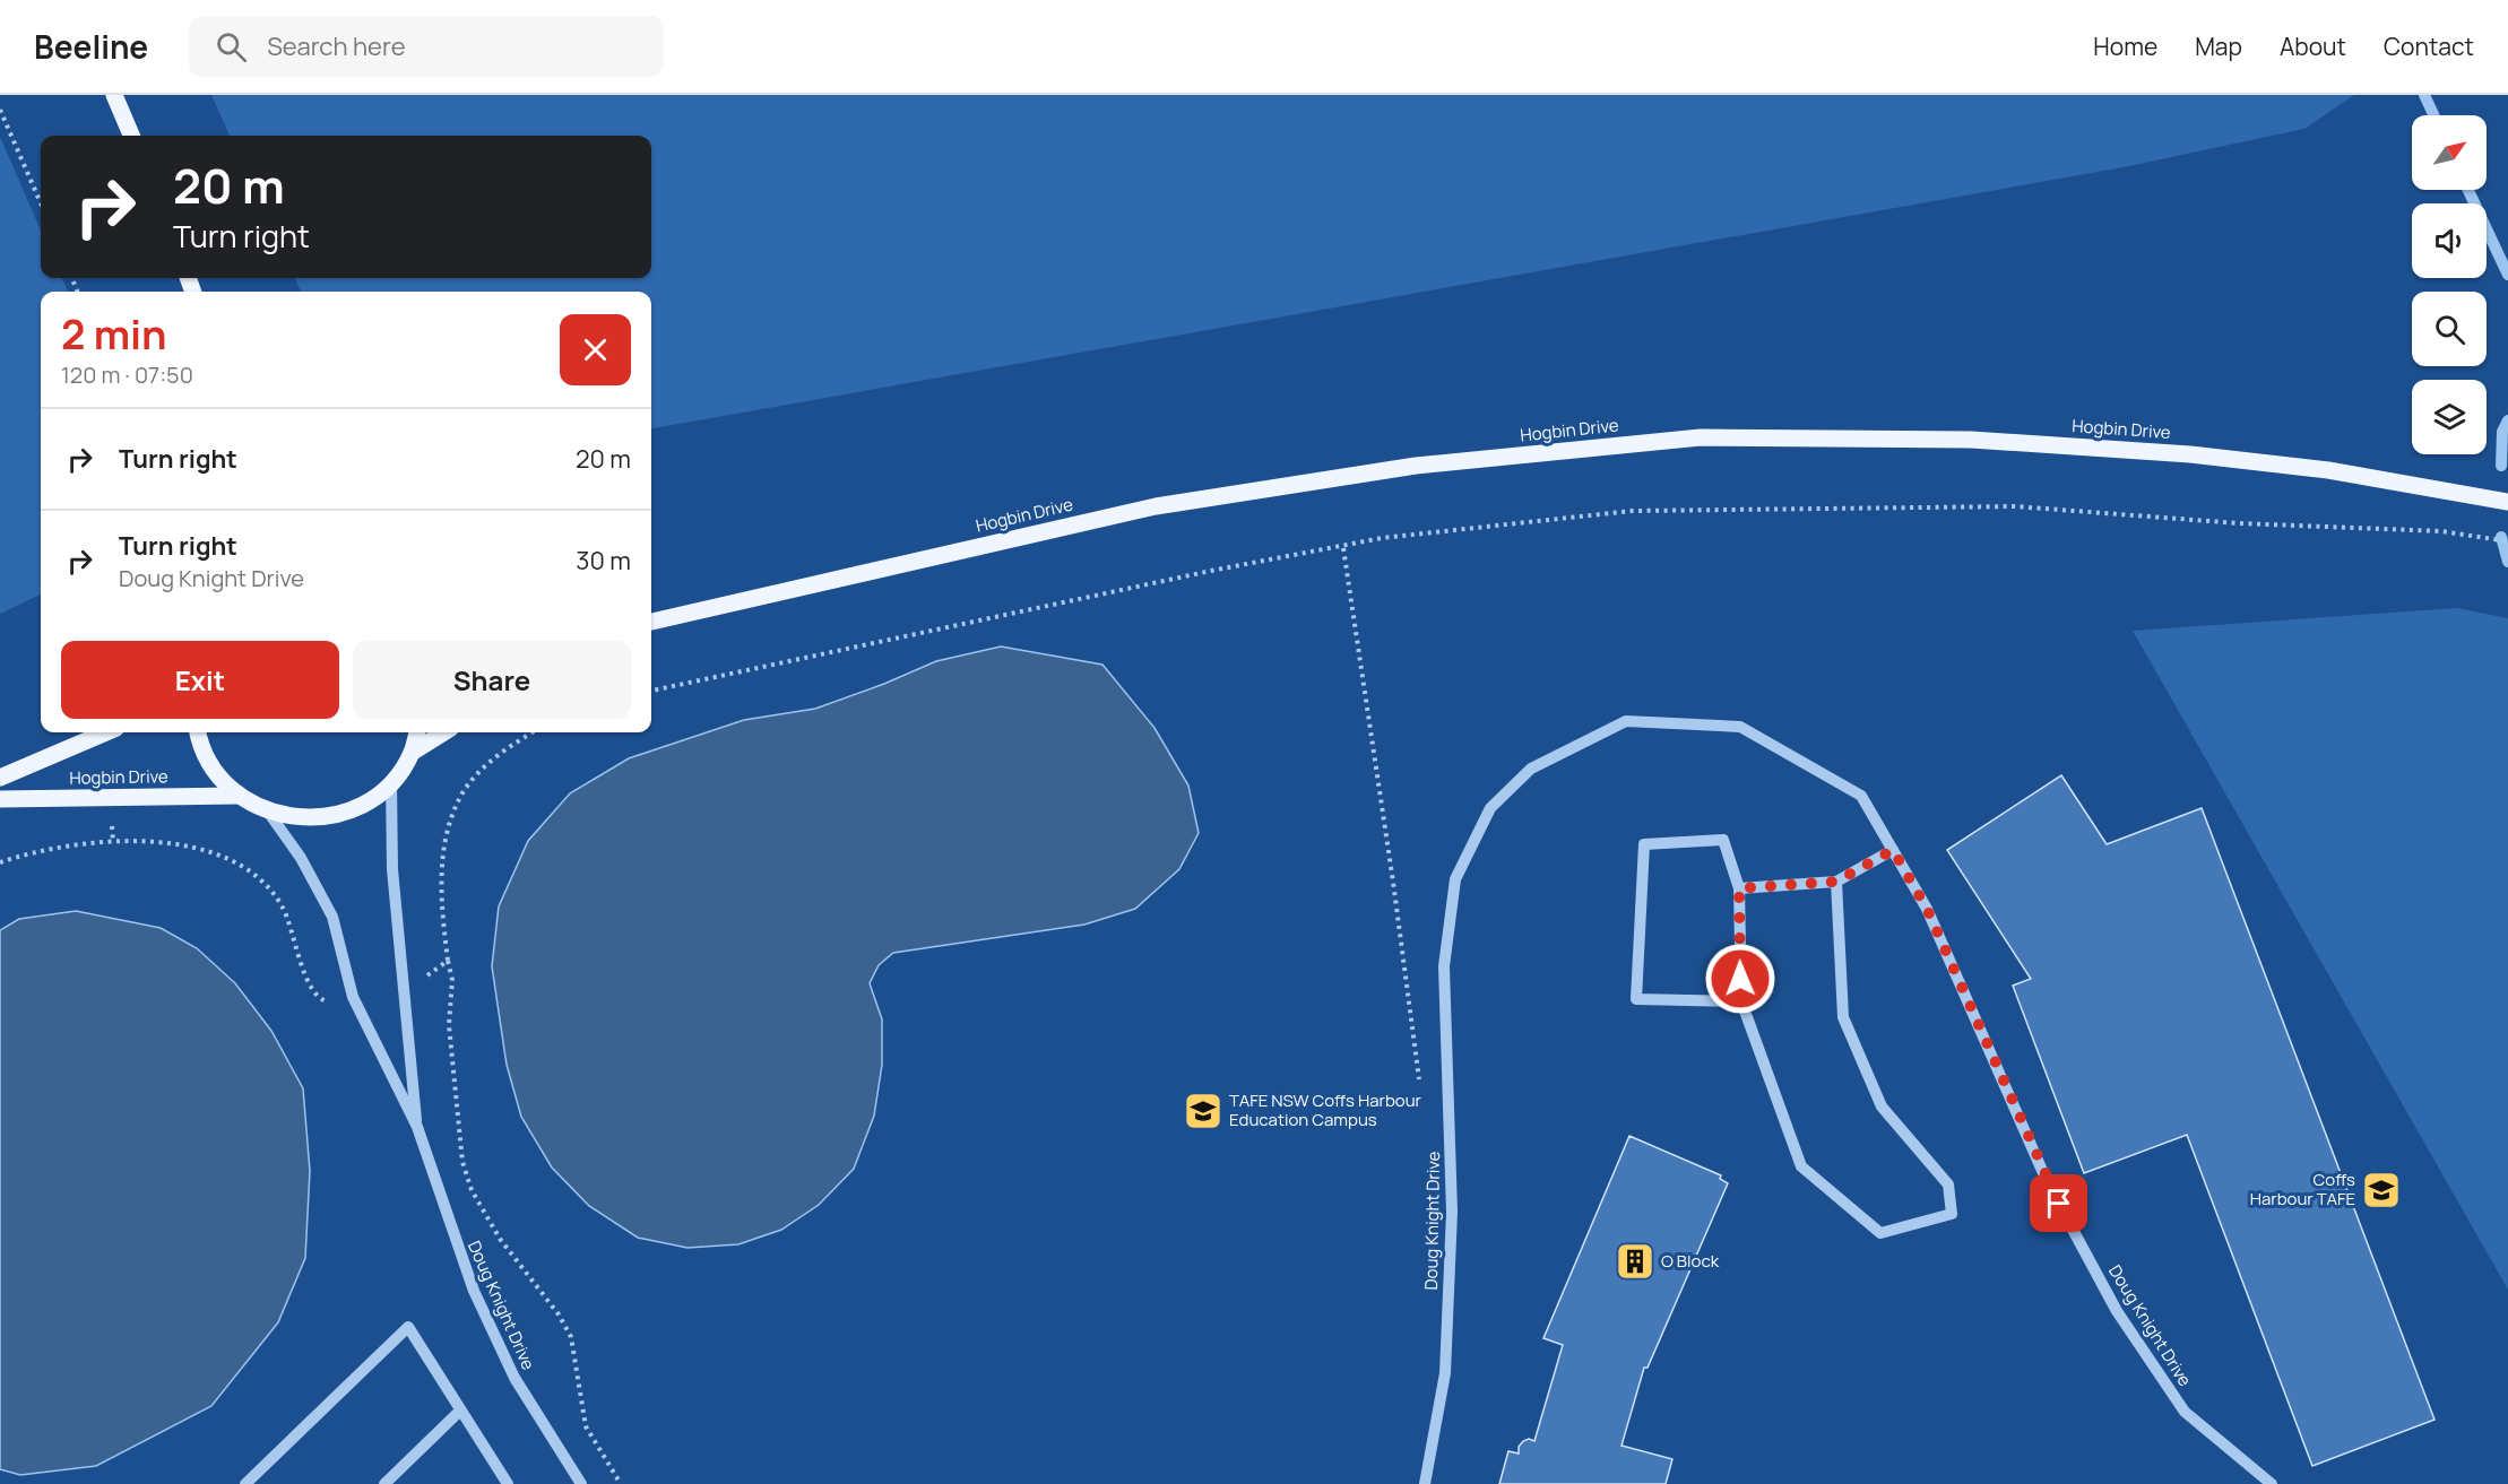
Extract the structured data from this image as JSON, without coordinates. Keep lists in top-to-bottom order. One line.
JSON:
{"streets":{"main road":["Hogbin Drive"],"street":["Doug Knight Drive"]},"places":{"school or university":["TAFE NSW Coffs Harbour Education Campus","Coffs Harbour TAFE"],"building":["O Block"]},"north":"top right","page":{"header":"Beeline","search":"Search here","nav":["Home","Map","About","Contact"],"turn":["20 m","Turn right"],"heading":["2 min","120 m · 07:50"],"list":[{"name":"Turn right","value":"20 m"},{"name":"Turn right","note":"Doug Knight Drive","value":"30 m"}],"buttons":["Exit","Share"]}}
